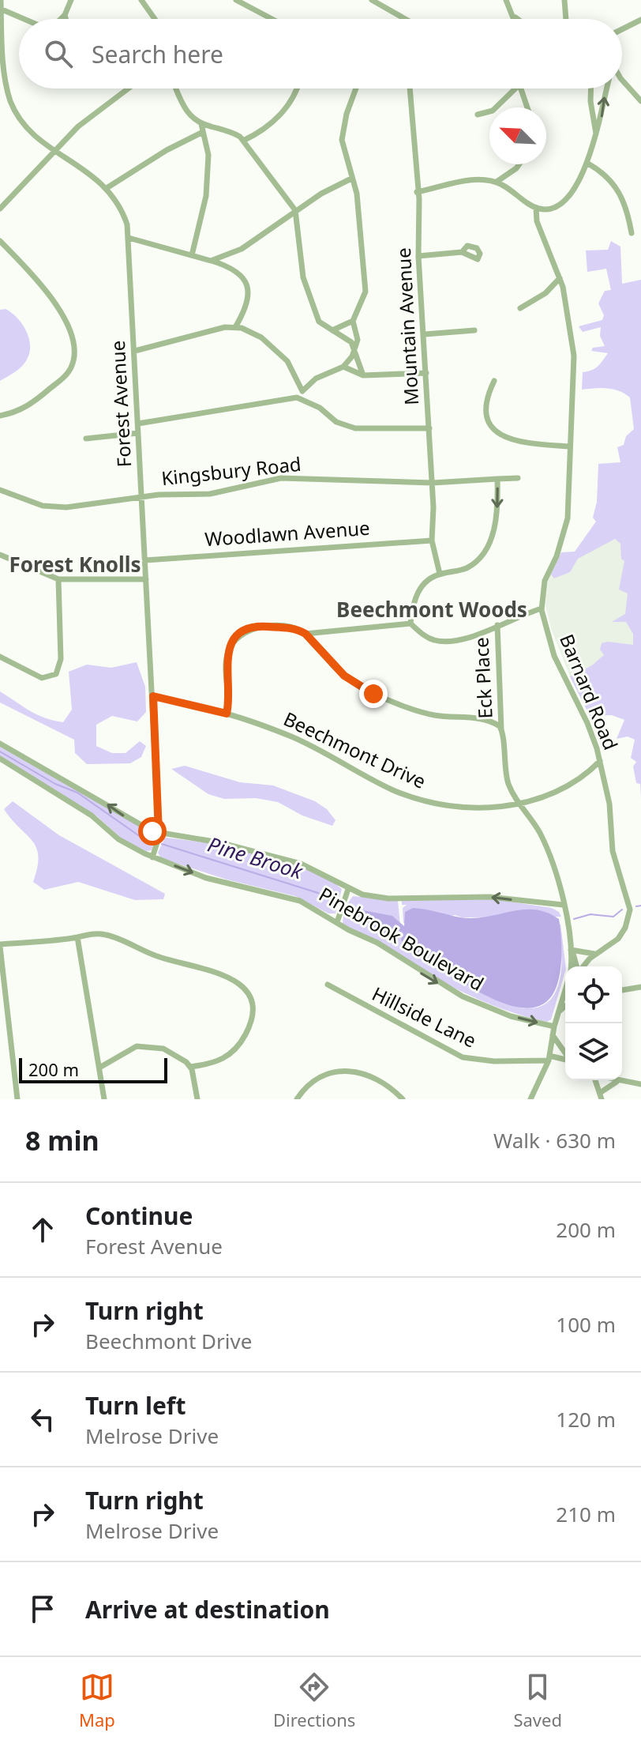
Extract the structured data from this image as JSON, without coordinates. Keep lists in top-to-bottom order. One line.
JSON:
{"streets":{"street":["Mountain Avenue","Forest Avenue","Kingsbury Road","Woodlawn Avenue","Eck Place","Barnard Road","Beechmont Drive","Pinebrook Boulevard","Hillside Lane"]},"crossings":[["Mountain Avenue","Kingsbury Road"],["Mountain Avenue","Woodlawn Avenue"],["Forest Avenue","Kingsbury Road"],["Forest Avenue","Woodlawn Avenue"],["Forest Avenue","Beechmont Drive"],["Forest Avenue","Pinebrook Boulevard"],["Eck Place","Beechmont Drive"],["Barnard Road","Beechmont Drive"]],"districts":["Forest Knolls","Beechmont Woods"],"water":["Pine Brook"],"scale_bar":"200 m","north":"top left","page":{"search":"Search here","scale":"200 m","heading":["8 min","Walk · 630 m"],"list":[["Continue","Forest Avenue","200 m"],["Turn right","Beechmont Drive","100 m"],["Turn left","Melrose Drive","120 m"],["Turn right","Melrose Drive","210 m"],"Arrive at destination"],"nav":["Map","Directions","Saved"]}}
